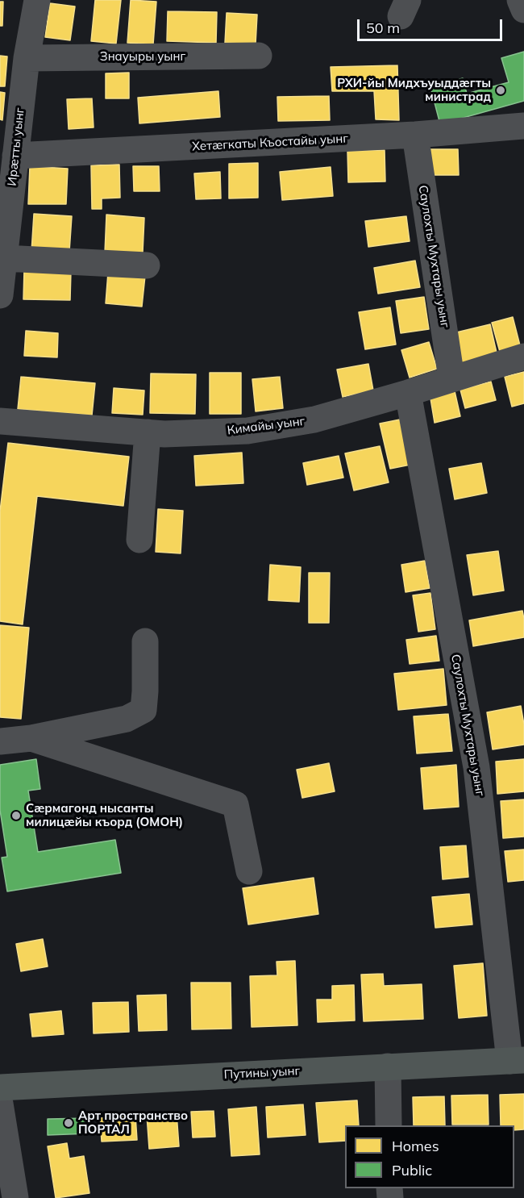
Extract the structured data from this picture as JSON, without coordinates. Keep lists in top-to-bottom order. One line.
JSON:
{"streets":{"main road":["Путины уынг"],"street":["Знауыры уынг","Хетæгкаты Къостайы уынг","Ирæтты уынг","Саулохты Мухтары уынг","Кимайы уынг"]},"crossings":[["Знауыры уынг","Ирæтты уынг"],["Хетæгкаты Къостайы уынг","Ирæтты уынг"],["Хетæгкаты Къостайы уынг","Саулохты Мухтары уынг"],["Саулохты Мухтары уынг","Кимайы уынг"],["Саулохты Мухтары уынг","Путины уынг"]],"places":["РХИ-йы Мидхъуыддæгты министрад","Сæрмагонд нысанты милицæйы къорд (ОМОН)","Арт пространство ПОРТАЛ"],"legend":["Homes","Public"],"scale_bar":"50 m"}
